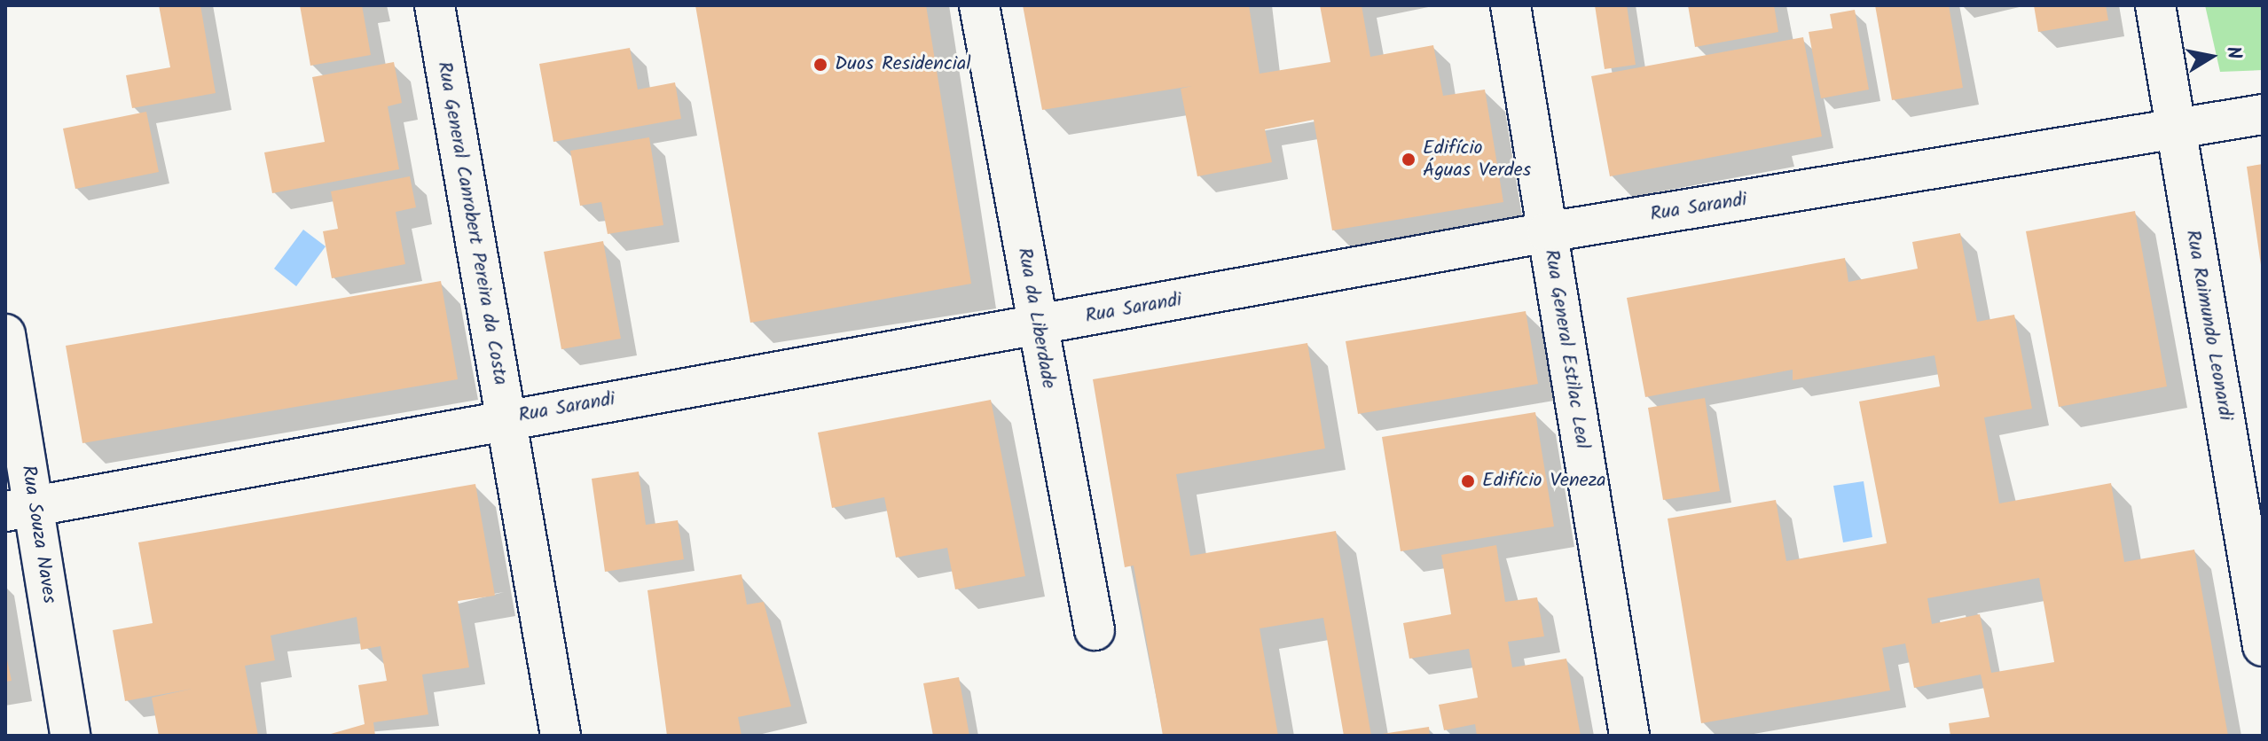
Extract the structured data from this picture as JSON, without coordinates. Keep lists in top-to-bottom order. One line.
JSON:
{"streets":{"street":["Rua Sarandi","Rua General Canrobert Pereira da Costa","Rua da Liberdade","Rua Raimundo Leonardi","Rua General Estilac Leal","Rua Souza Naves"]},"crossings":[["Rua Sarandi","Rua General Canrobert Pereira da Costa"],["Rua Sarandi","Rua da Liberdade"],["Rua Sarandi","Rua Raimundo Leonardi"],["Rua Sarandi","Rua General Estilac Leal"],["Rua Sarandi","Rua Souza Naves"]],"places":["Duos Residencial","Edifício Águas Verdes","Edifício Veneza"],"north":"right"}
